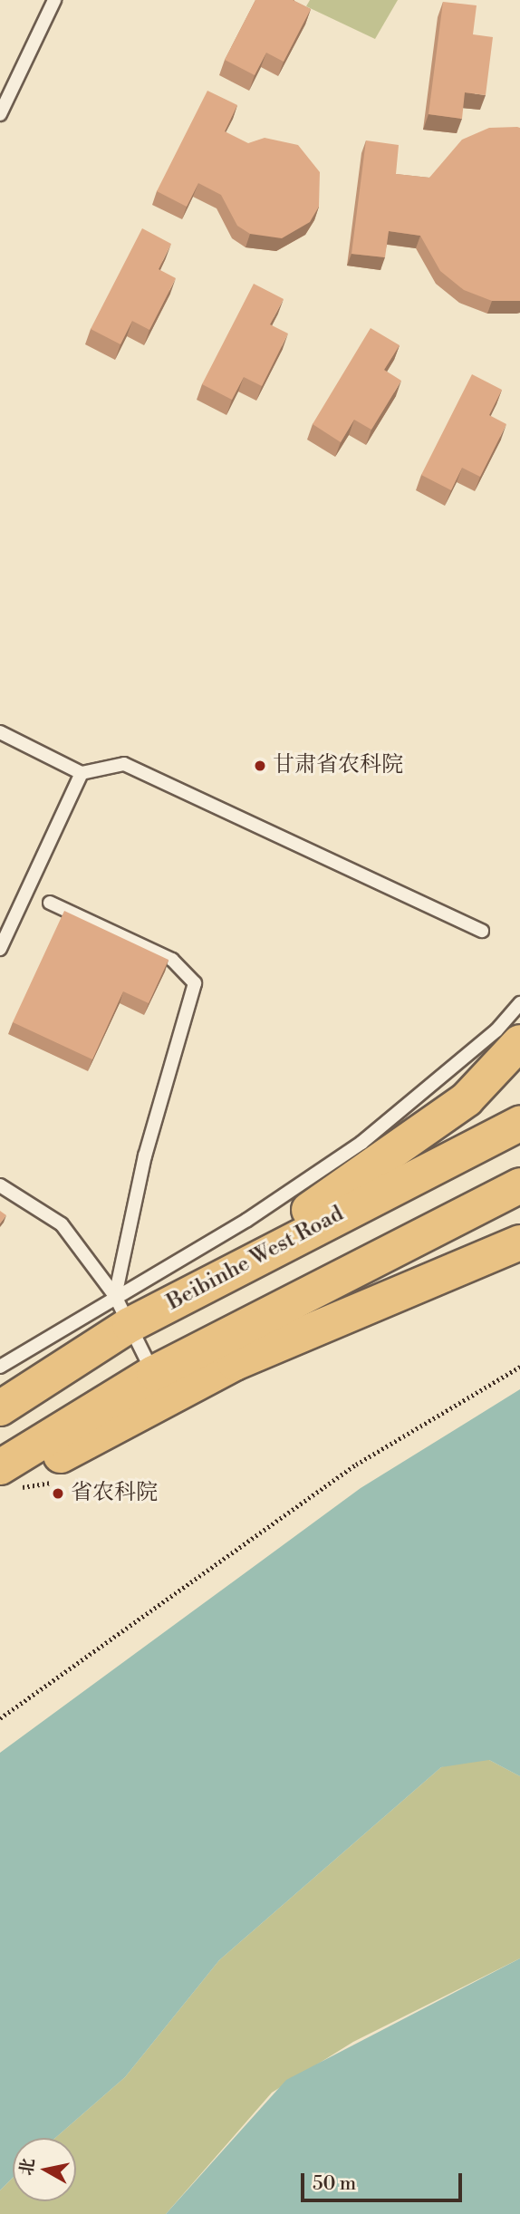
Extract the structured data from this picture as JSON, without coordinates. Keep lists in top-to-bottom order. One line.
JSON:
{"streets":{"main road":["Beibinhe West Road"]},"places":["甘肃省农科院","省农科院"],"scale_bar":"50 m","north":"left"}
